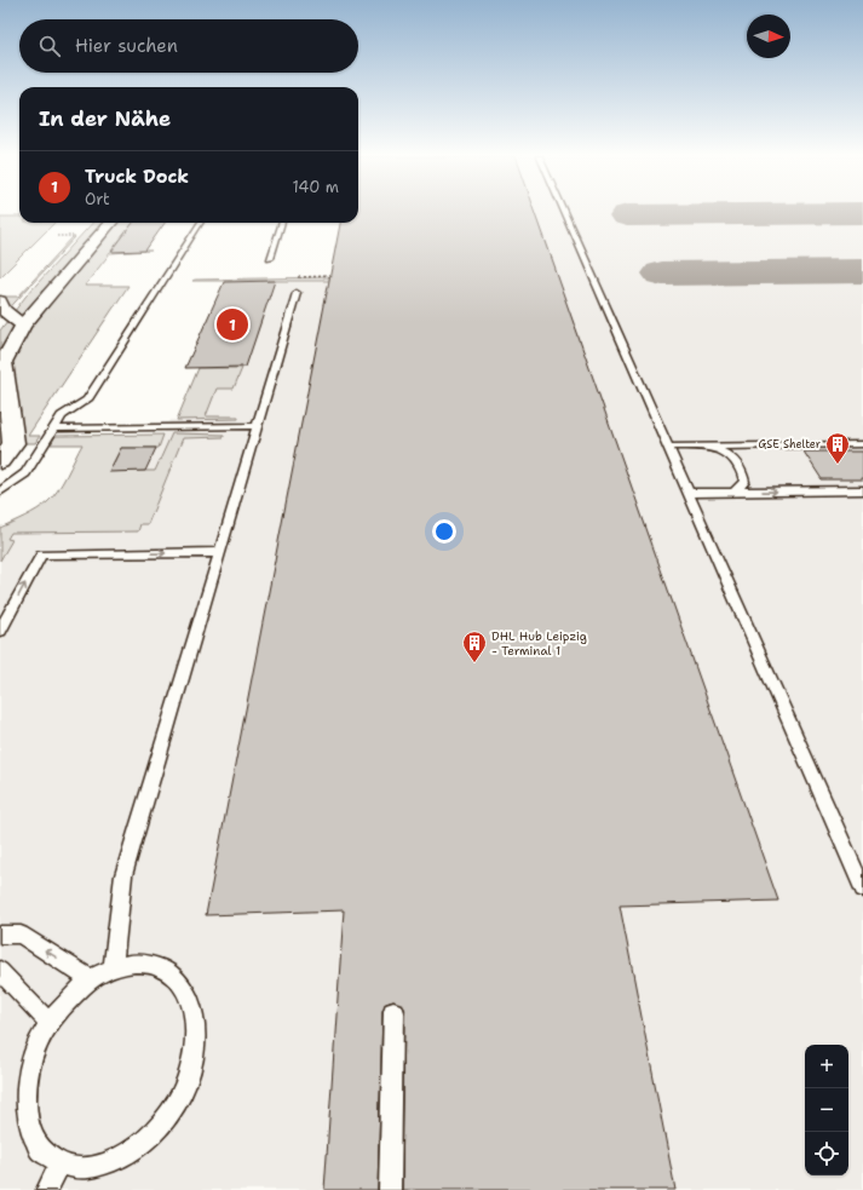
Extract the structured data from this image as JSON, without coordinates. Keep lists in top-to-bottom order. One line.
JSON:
{"places":{"building":["GSE Shelter","DHL Hub Leipzig - Terminal 1"]},"north":"right","page":{"search":"Hier suchen","heading":"In der Nähe","list":[{"mark":"1","name":"Truck Dock","note":"Ort","value":"140 m"}],"pins":"1","map_buttons":["+","−"]}}
